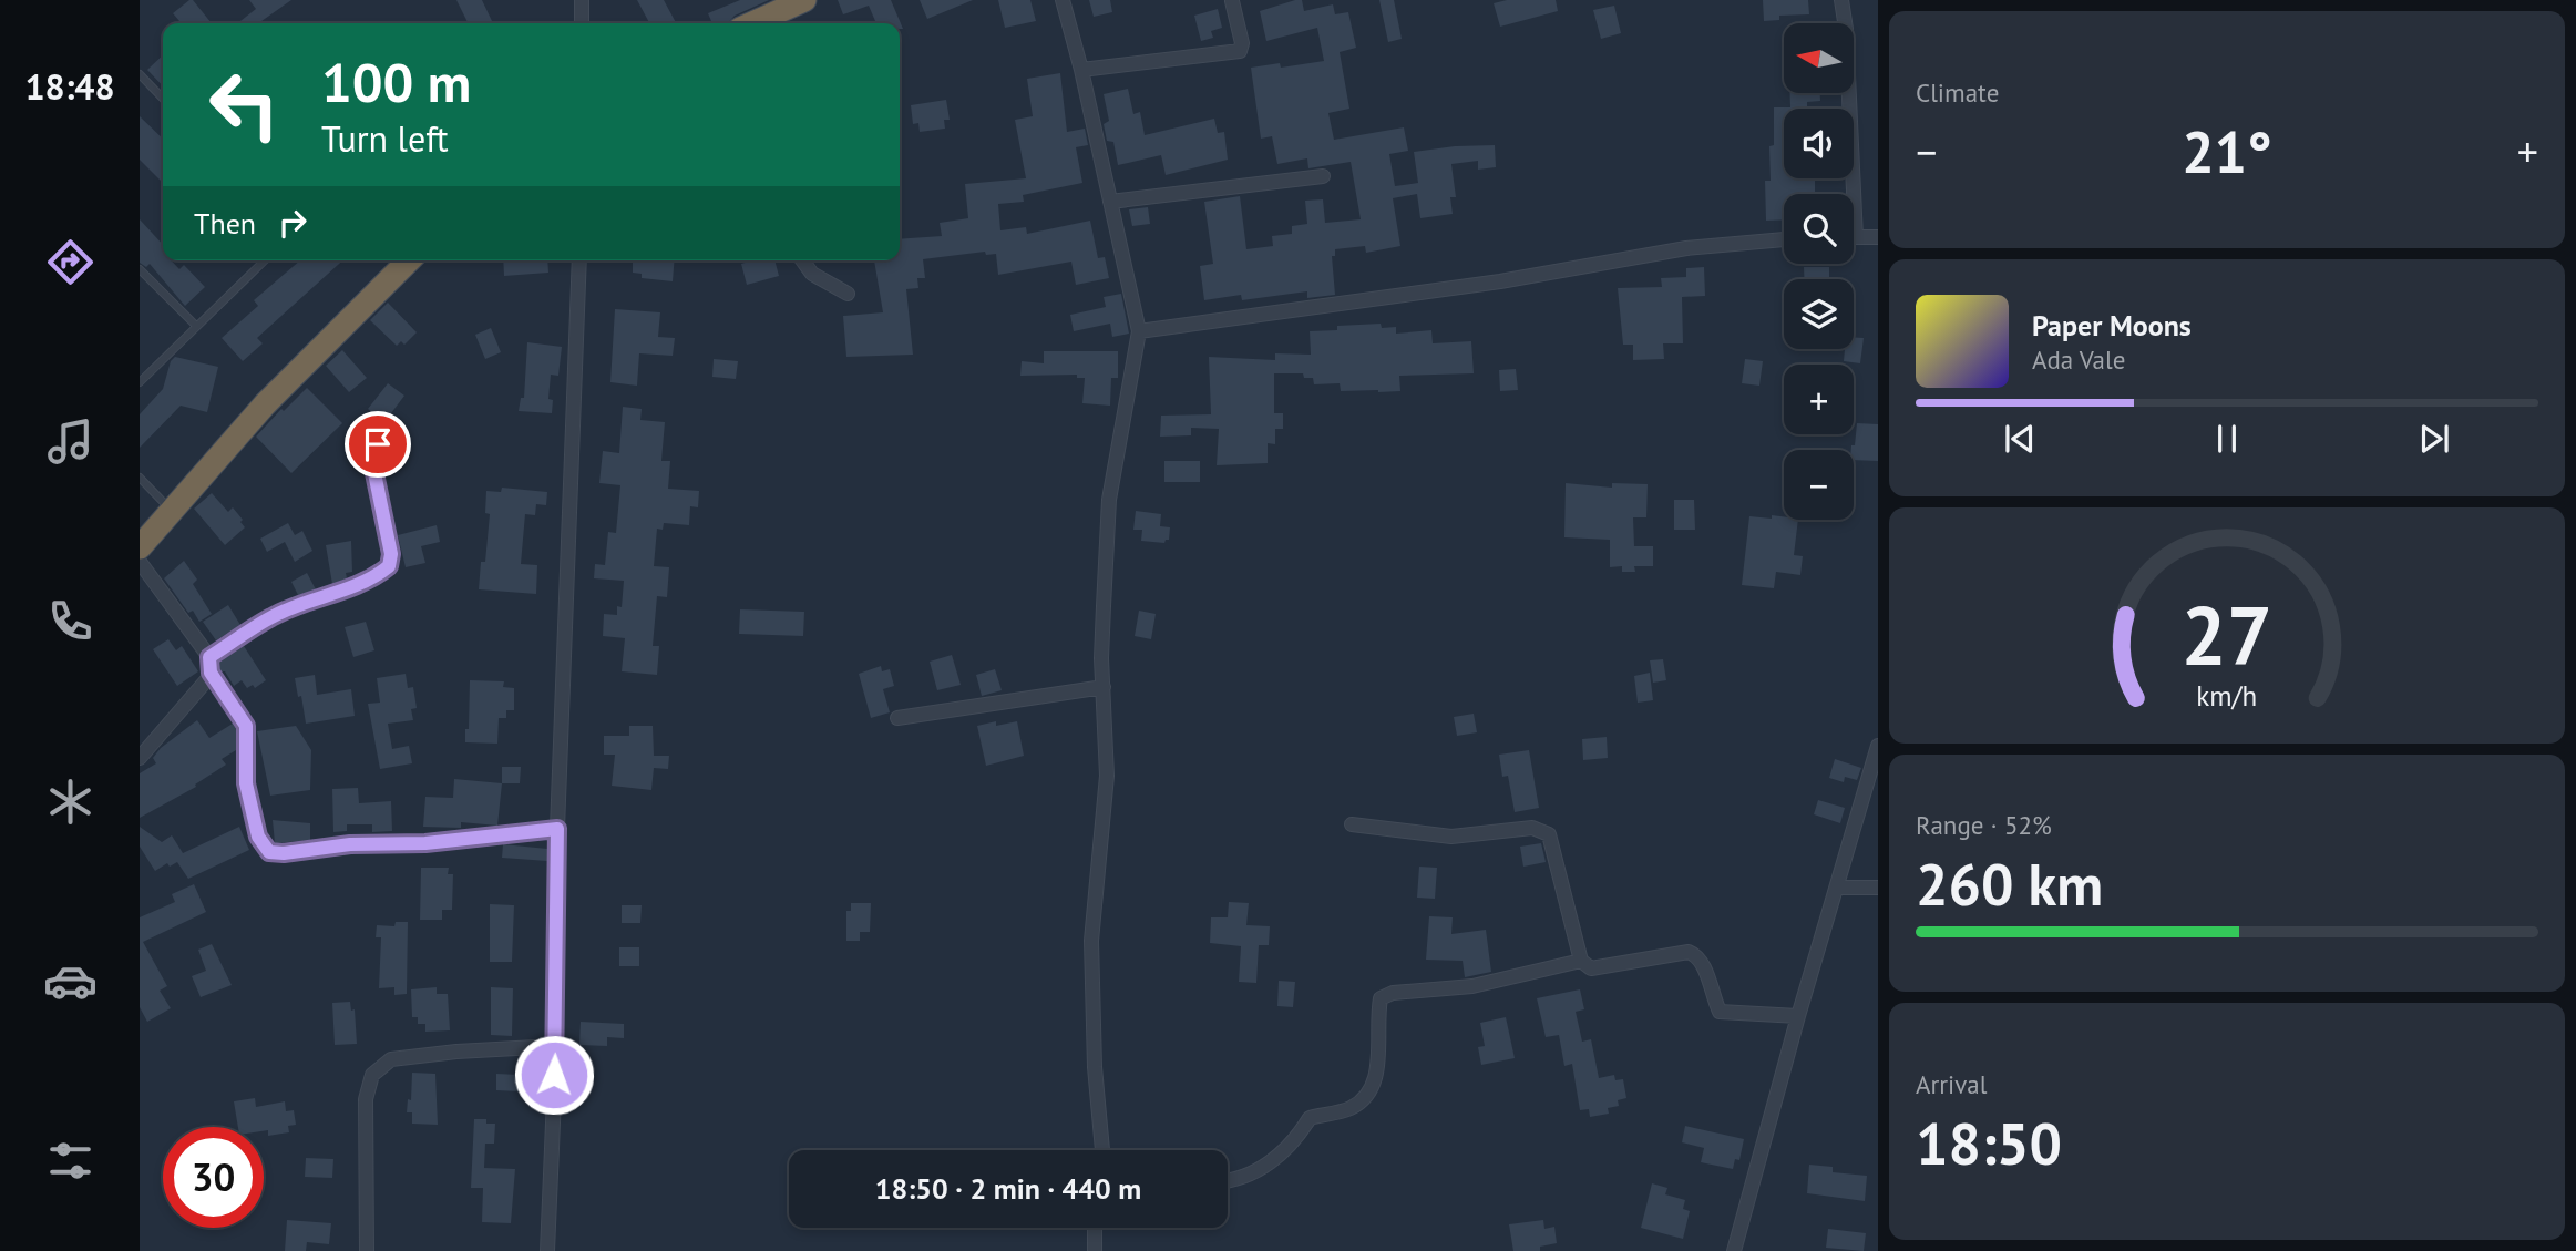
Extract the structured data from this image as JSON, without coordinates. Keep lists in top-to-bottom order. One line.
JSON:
{"north":"left","page":{"tabs":"18:48","tile":["Climate",["Range · 52%","260 km"],["Arrival","18:50"]],"map_buttons":["+","−"],"turn":["100 m","Turn left"],"heat":["−","21°","+"],"then":"Then","song":["Paper Moons","Ada Vale"],"limit":"30","trip":"18:50 · 2 min · 440 m","gauge":["27","km/h"]}}
